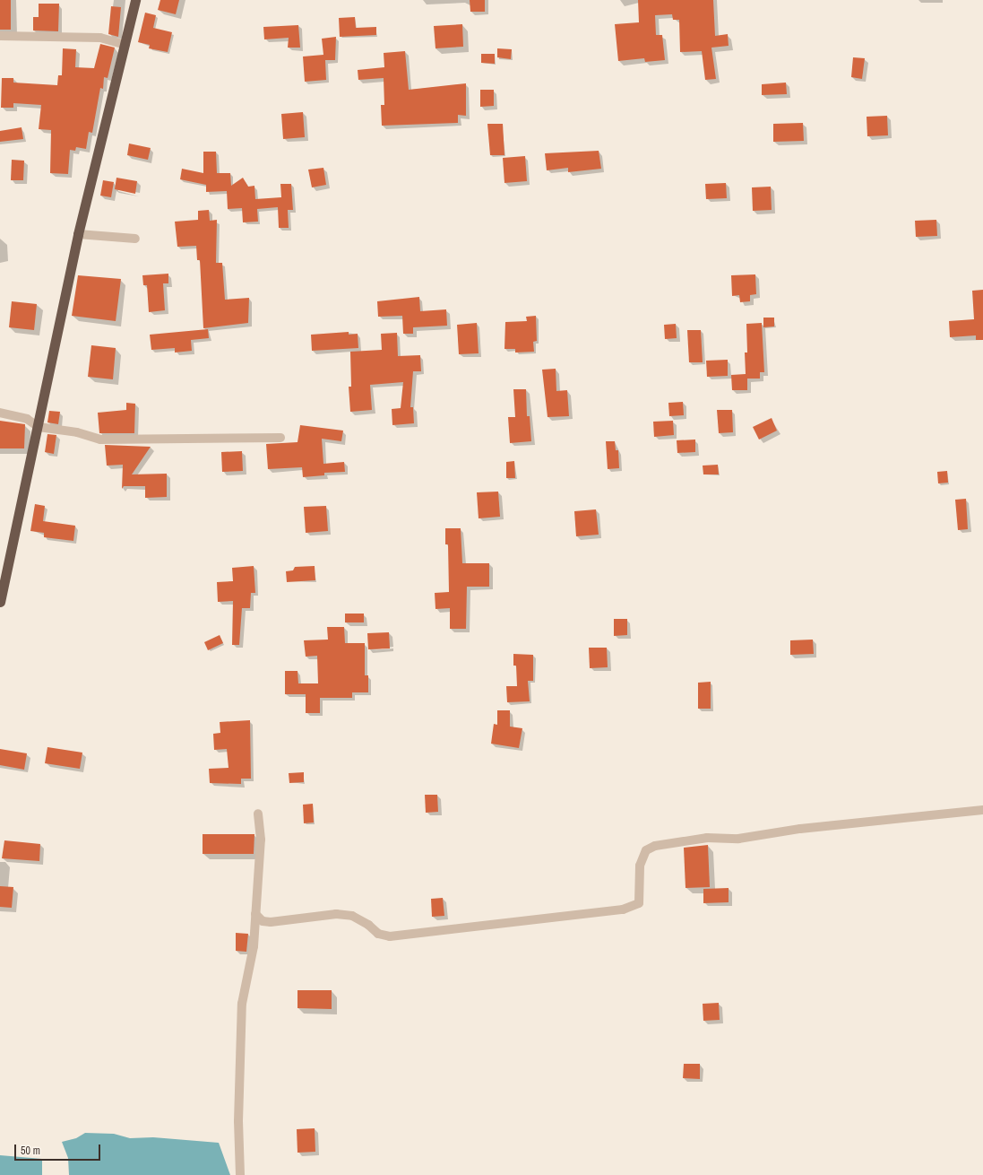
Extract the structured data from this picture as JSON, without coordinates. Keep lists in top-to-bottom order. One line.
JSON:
{"scale_bar":"50 m"}
